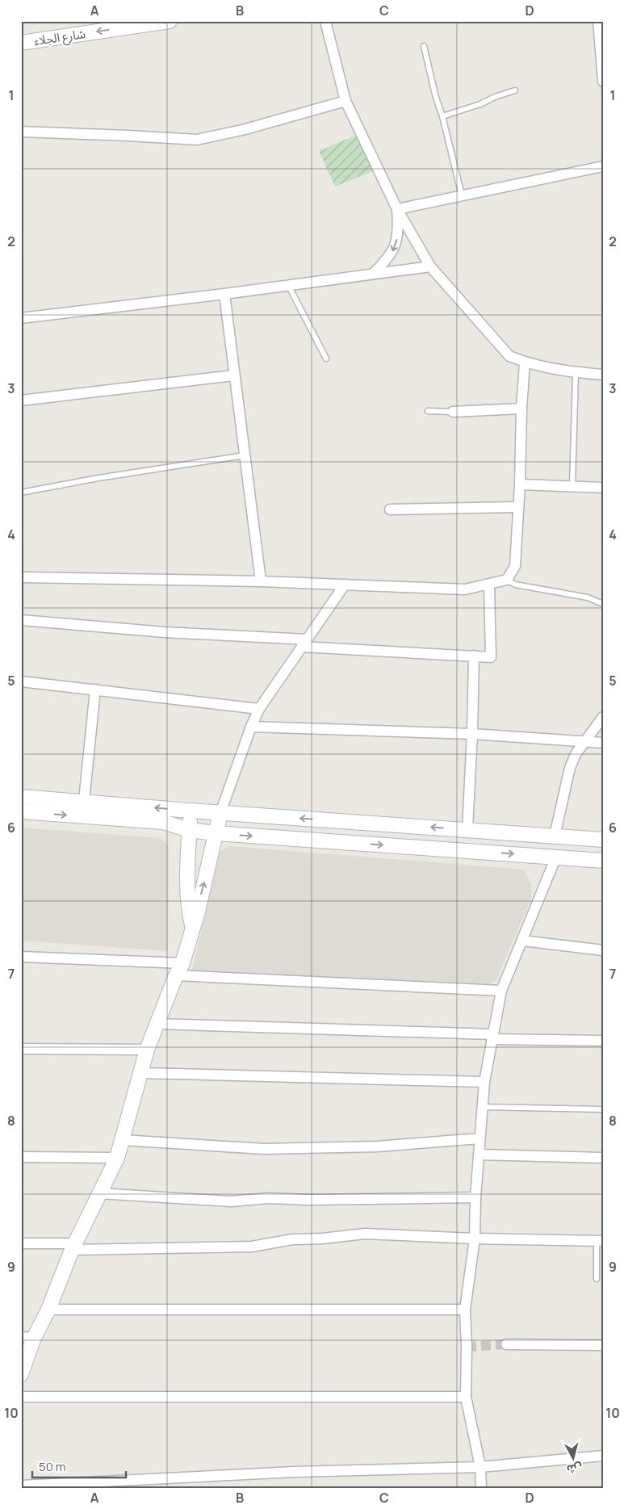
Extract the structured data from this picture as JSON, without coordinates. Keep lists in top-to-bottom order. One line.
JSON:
{"streets":{"main road":["شارع الجلاء"]},"one_way":["شارع الجلاء"],"scale_bar":"50 m","north":"bottom","grid":{"columns":["A","B","C","D"],"rows":["1","2","3","4","5","6","7","8","9","10"]}}
